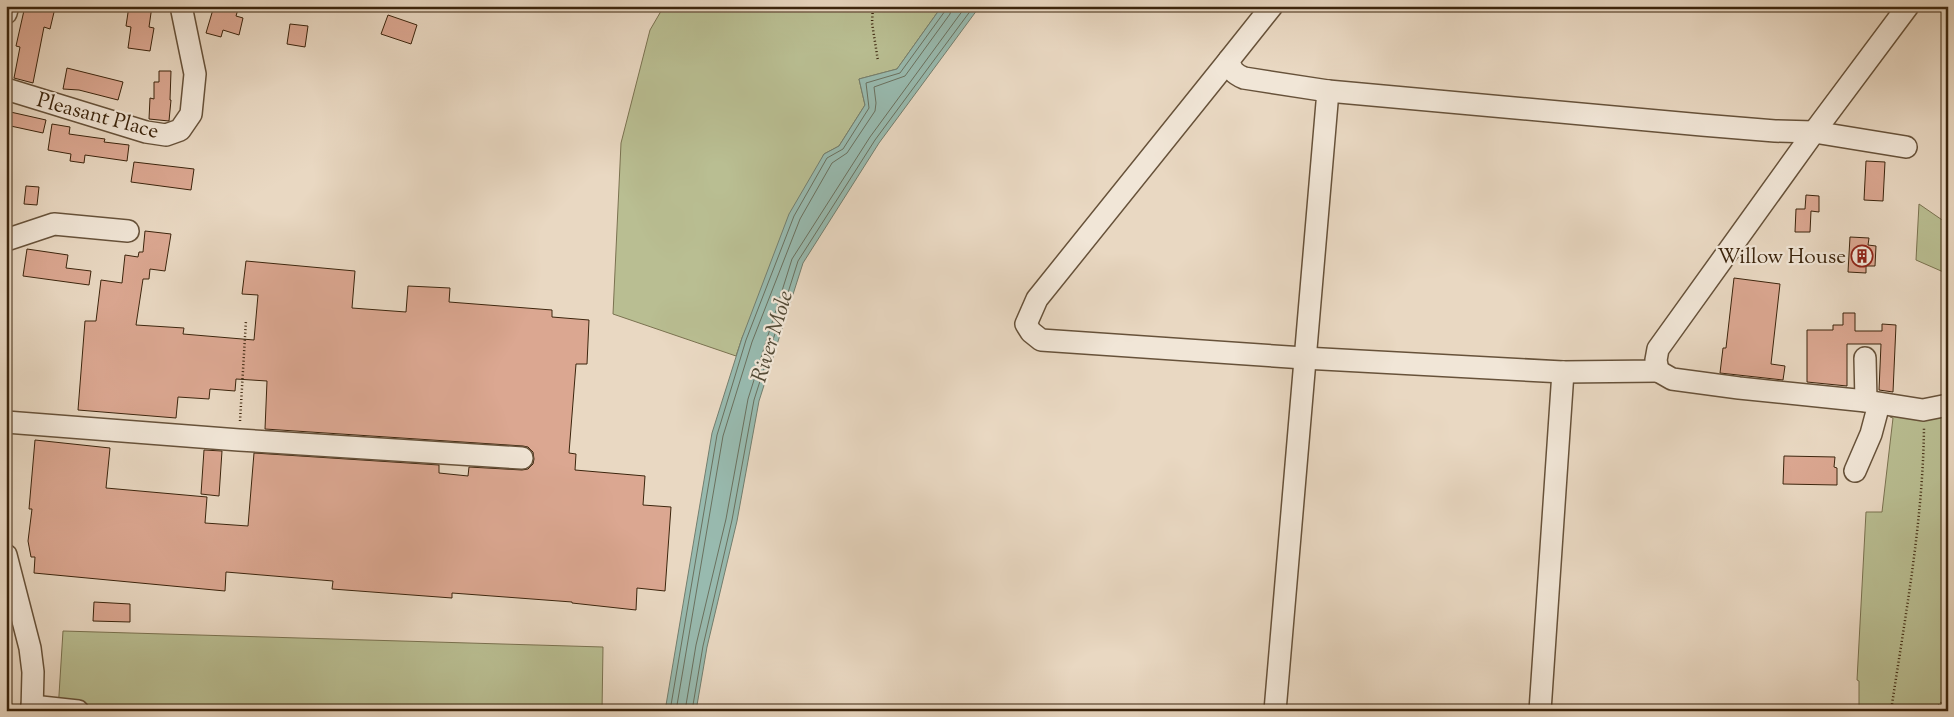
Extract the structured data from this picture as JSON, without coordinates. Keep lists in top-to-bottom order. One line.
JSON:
{"streets":{"street":["Pleasant Place"]},"water":["River Mole"],"places":{"building":["Willow House"]}}
